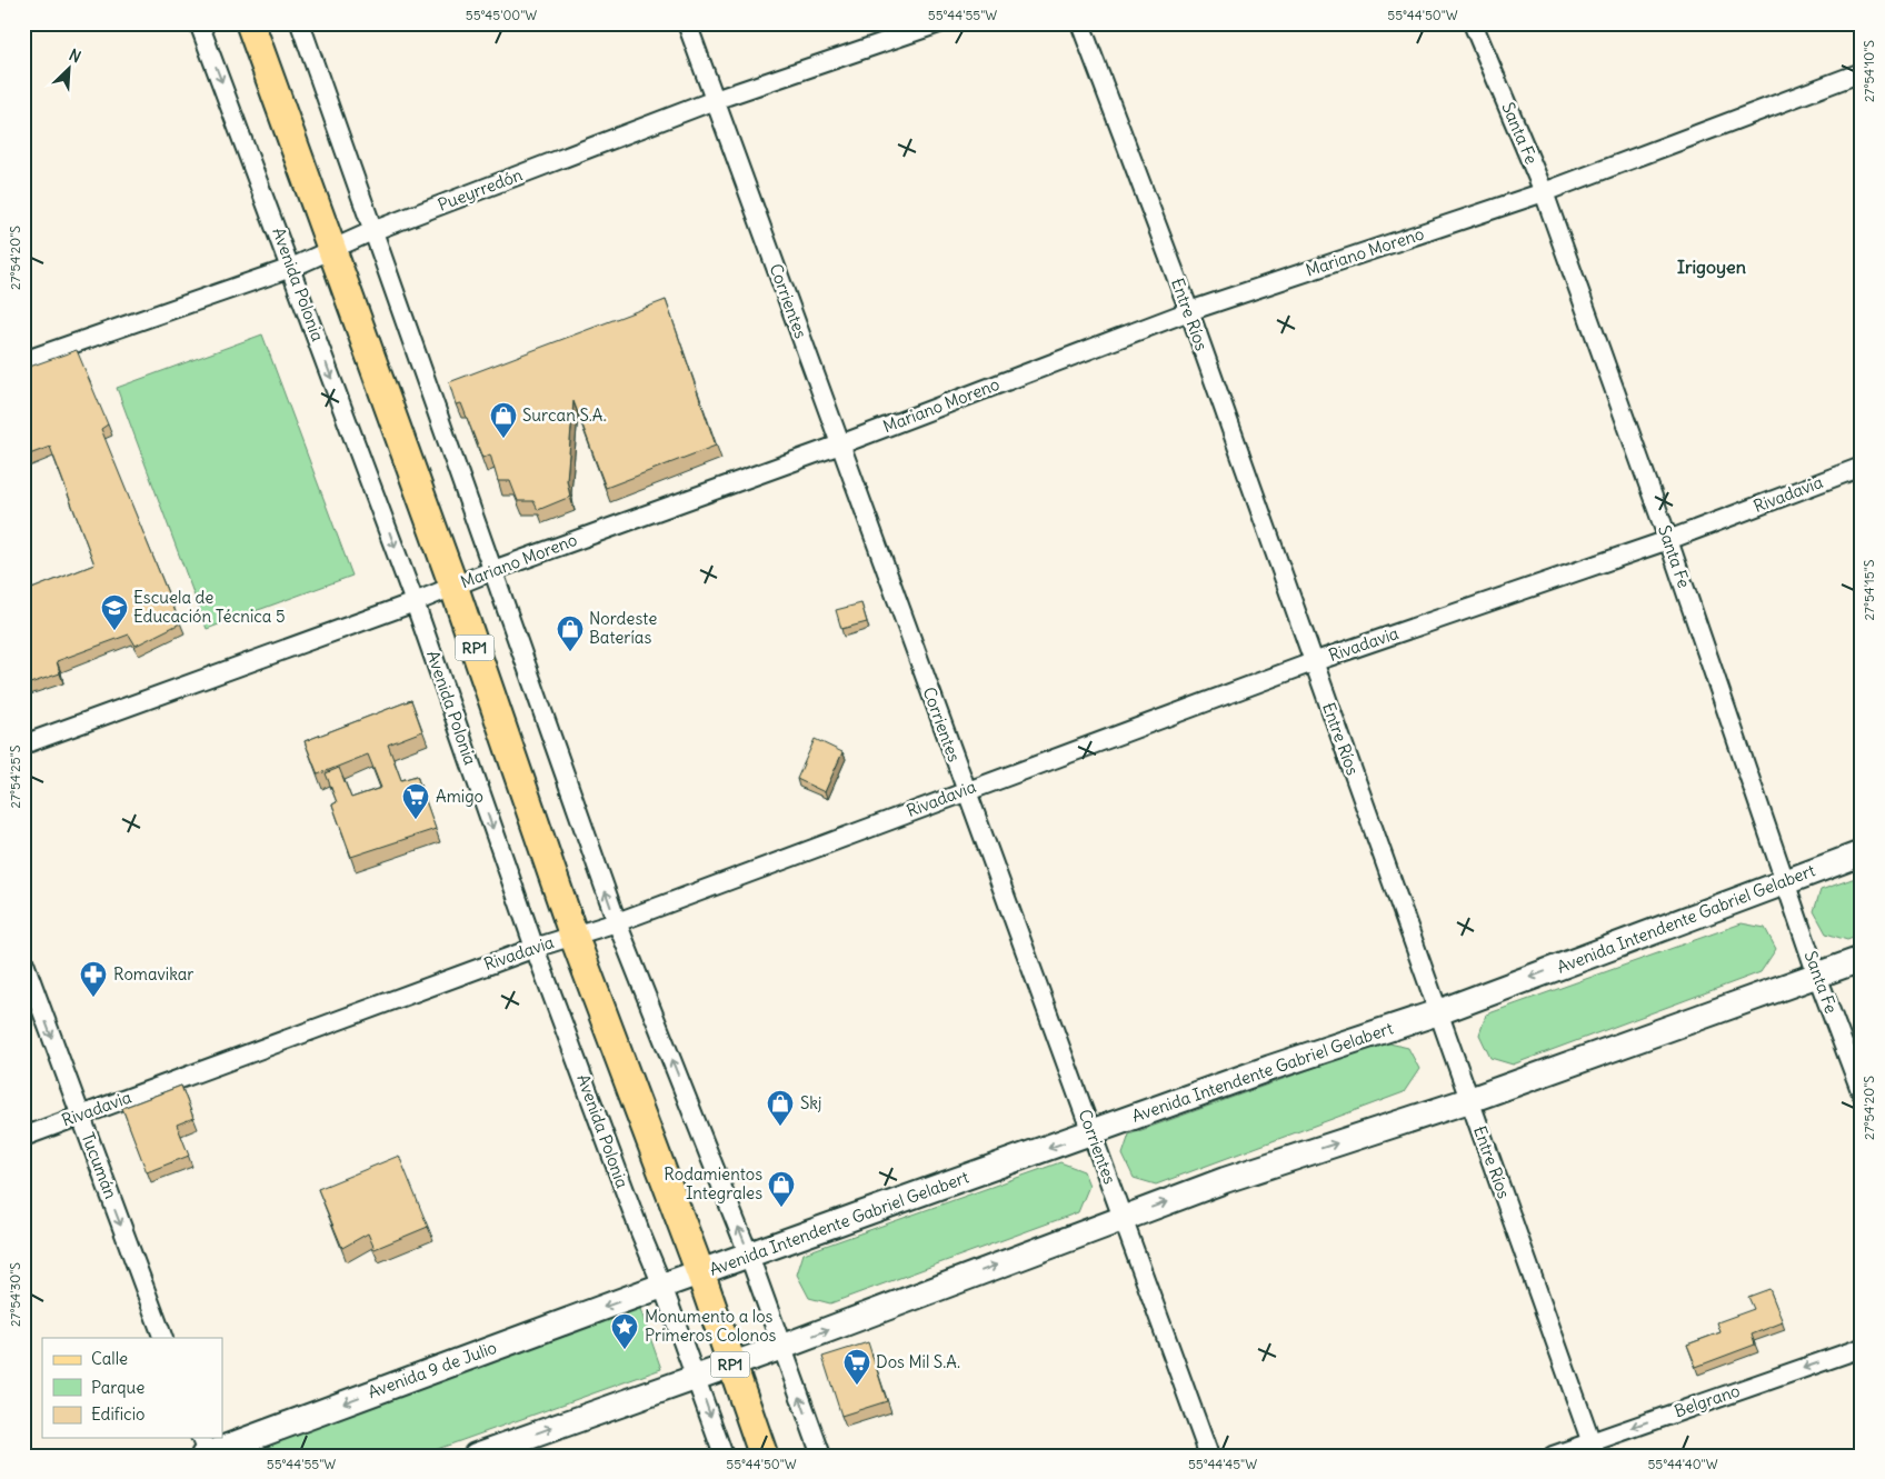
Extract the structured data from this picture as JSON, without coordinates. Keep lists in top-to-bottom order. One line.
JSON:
{"streets":{"main road":["RP1","Avenida Intendente Gabriel Gelabert","Avenida 9 de Julio"],"street":["Santa Fe","Pueyrredón","Mariano Moreno","Avenida Polonia","Corrientes","Entre Ríos","Rivadavia","Tucumán","Belgrano"]},"crossings":[["Santa Fe","Mariano Moreno"],["Santa Fe","Rivadavia"],["Santa Fe","Avenida Intendente Gabriel Gelabert"],["Pueyrredón","Avenida Polonia"],["Pueyrredón","Corrientes"],["Pueyrredón","RP1"],["Mariano Moreno","Avenida Polonia"],["Mariano Moreno","Corrientes"],["Mariano Moreno","Entre Ríos"],["Mariano Moreno","RP1"],["Avenida Polonia","Rivadavia"],["Avenida Polonia","Avenida Intendente Gabriel Gelabert"],["Avenida Polonia","Avenida 9 de Julio"],["Corrientes","Rivadavia"],["Corrientes","Avenida Intendente Gabriel Gelabert"],["Entre Ríos","Rivadavia"],["Entre Ríos","Avenida Intendente Gabriel Gelabert"],["Entre Ríos","Belgrano"],["Rivadavia","RP1"],["Rivadavia","Tucumán"],["RP1","Avenida Intendente Gabriel Gelabert"],["Avenida Intendente Gabriel Gelabert","Avenida 9 de Julio"]],"one_way":["Tucumán","Belgrano"],"districts":["Irigoyen"],"places":{"shop":["Surcan S.A.","Nordeste Baterías","Skj","Rodamientos Integrales"],"school or university":["Escuela de Educación Técnica 5"],"supermarket":["Amigo","Dos Mil S.A."],"pharmacy":["Romavikar"],"place":["Monumento a los Primeros Colonos"]},"legend":["Calle","Parque","Edificio"],"north":"top right","coordinates":["55°45'00\"W","55°44'55\"W","55°44'50\"W","27°54'10\"S","27°54'20\"S","27°54'15\"S","27°54'25\"S","27°54'30\"S","55°44'45\"W","55°44'40\"W"]}
